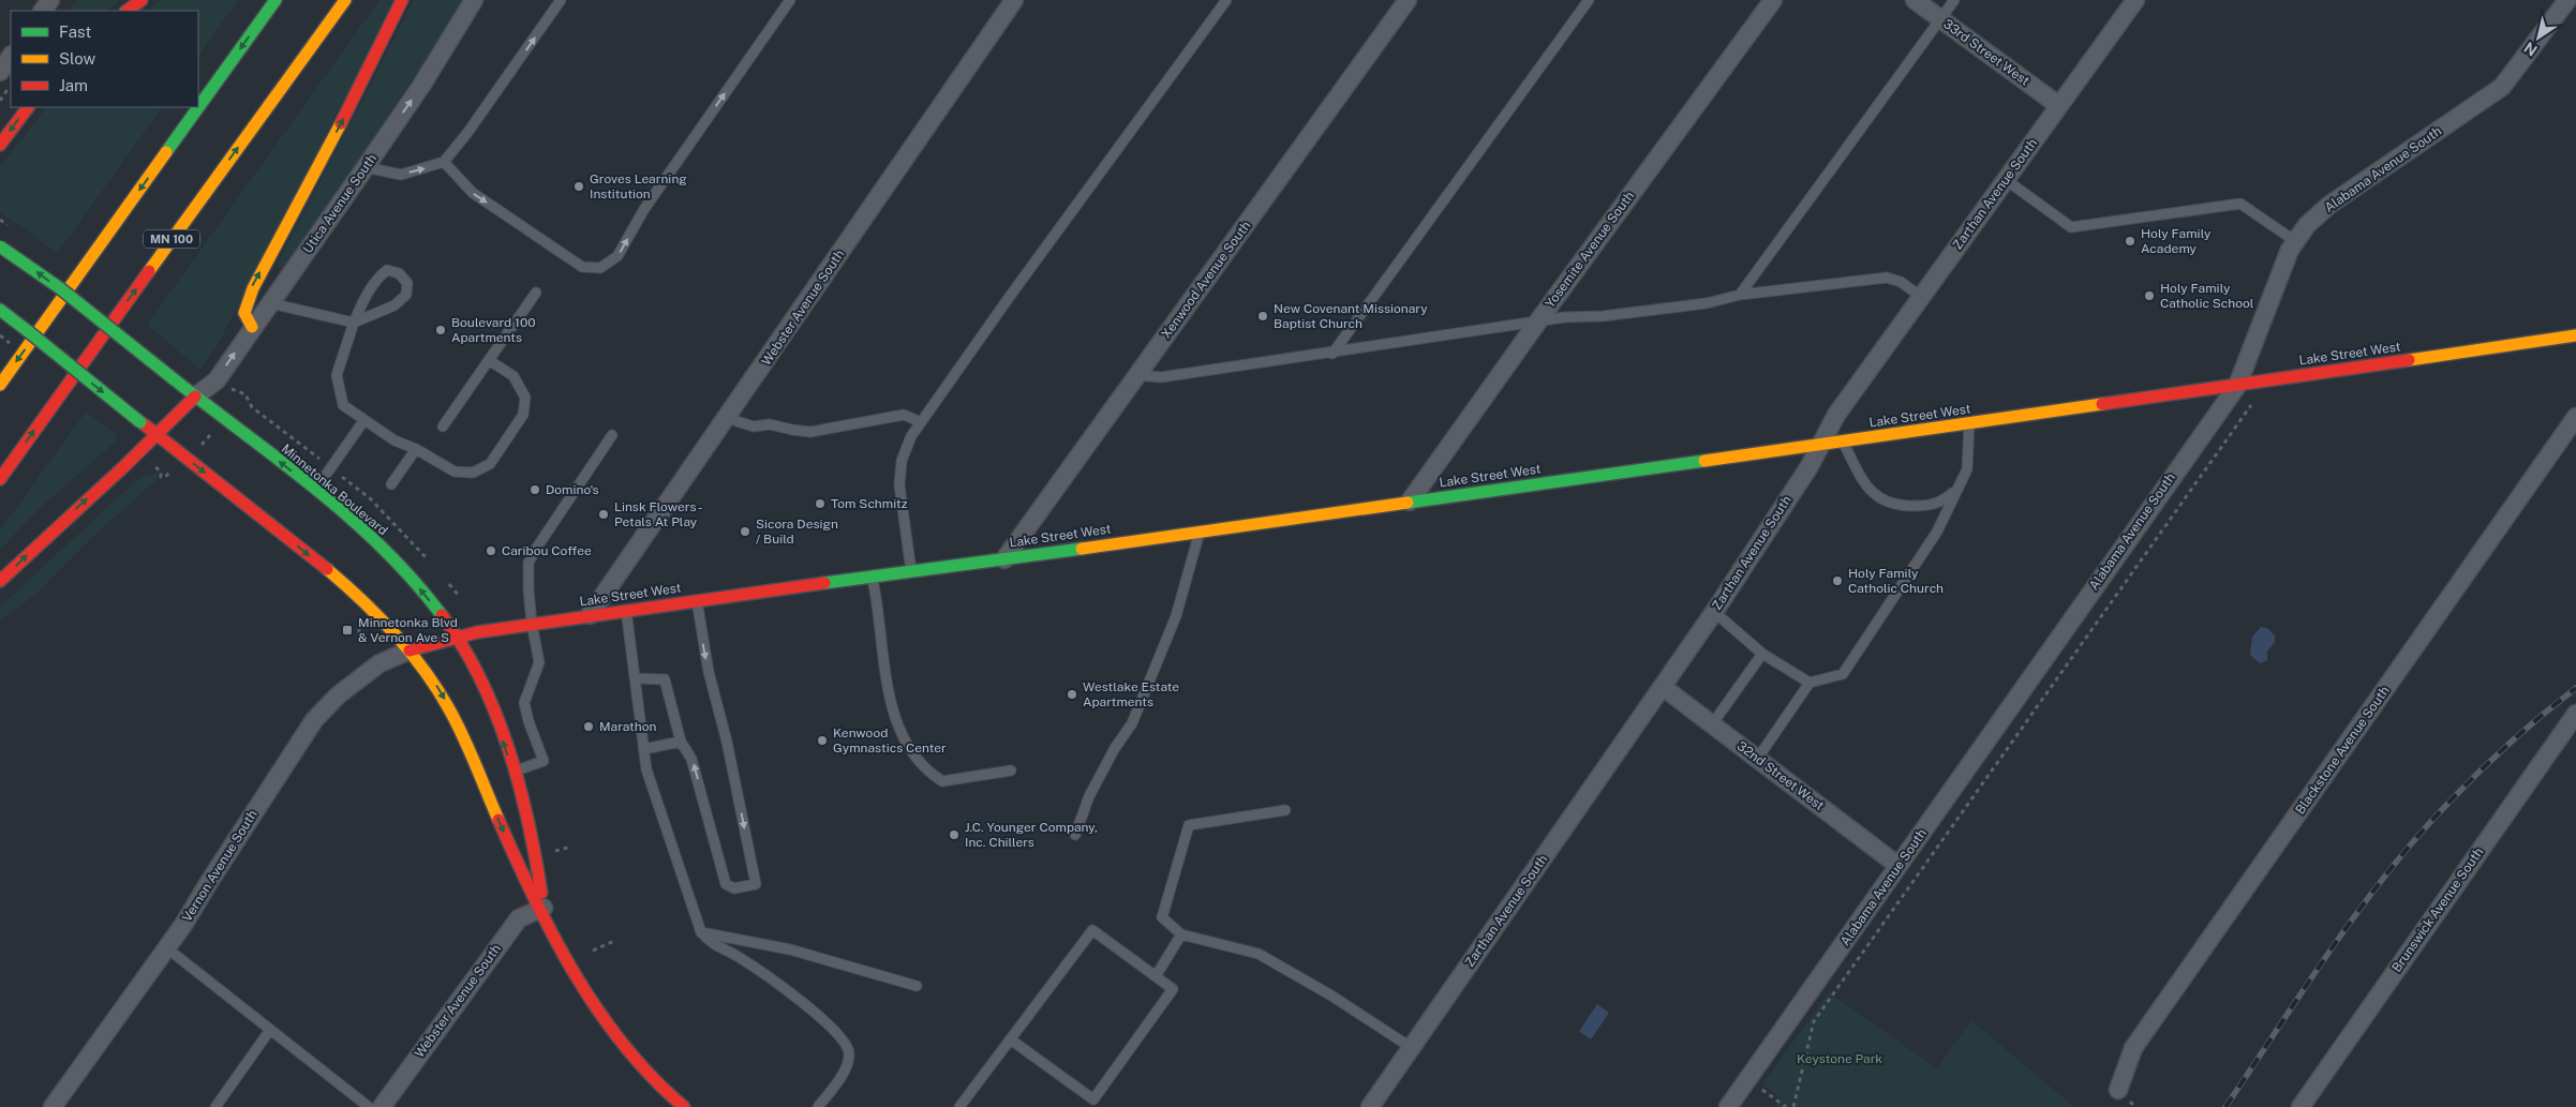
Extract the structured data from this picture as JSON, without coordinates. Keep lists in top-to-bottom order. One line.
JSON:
{"streets":{"main road":["MN 100","Lake Street West","Minnetonka Boulevard"],"street":["33rd Street West","Alabama Avenue South","Zarthan Avenue South","Utica Avenue South","Yosemite Avenue South","Xenwood Avenue South","Webster Avenue South","Blackstone Avenue South","32nd Street West","Vernon Avenue South","Brunswick Avenue South"]},"crossings":[["33rd Street West","Zarthan Avenue South"],["Alabama Avenue South","Lake Street West"],["Alabama Avenue South","32nd Street West"],["Zarthan Avenue South","Lake Street West"],["Zarthan Avenue South","32nd Street West"],["Utica Avenue South","Minnetonka Boulevard"],["Yosemite Avenue South","Lake Street West"],["Xenwood Avenue South","Lake Street West"],["Webster Avenue South","Lake Street West"],["Webster Avenue South","Minnetonka Boulevard"],["Lake Street West","Minnetonka Boulevard"],["Lake Street West","Vernon Avenue South"],["Minnetonka Boulevard","Vernon Avenue South"]],"one_way":["Utica Avenue South"],"parks":["Keystone Park"],"places":{"other":["Groves Learning Institution","Holy Family Academy","Holy Family Catholic School","New Covenant Missionary Baptist Church","Boulevard 100 Apartments","Domino's","Tom Schmitz","Linsk Flowers - Petals At Play","Sicora Design / Build","Caribou Coffee","Holy Family Catholic Church","Westlake Estate Apartments","Marathon","Kenwood Gymnastics Center","J.C. Younger Company, Inc. Chillers"],"transit":["Minnetonka Blvd & Vernon Ave S"]},"legend":["Fast","Slow","Jam"],"north":"bottom left"}
